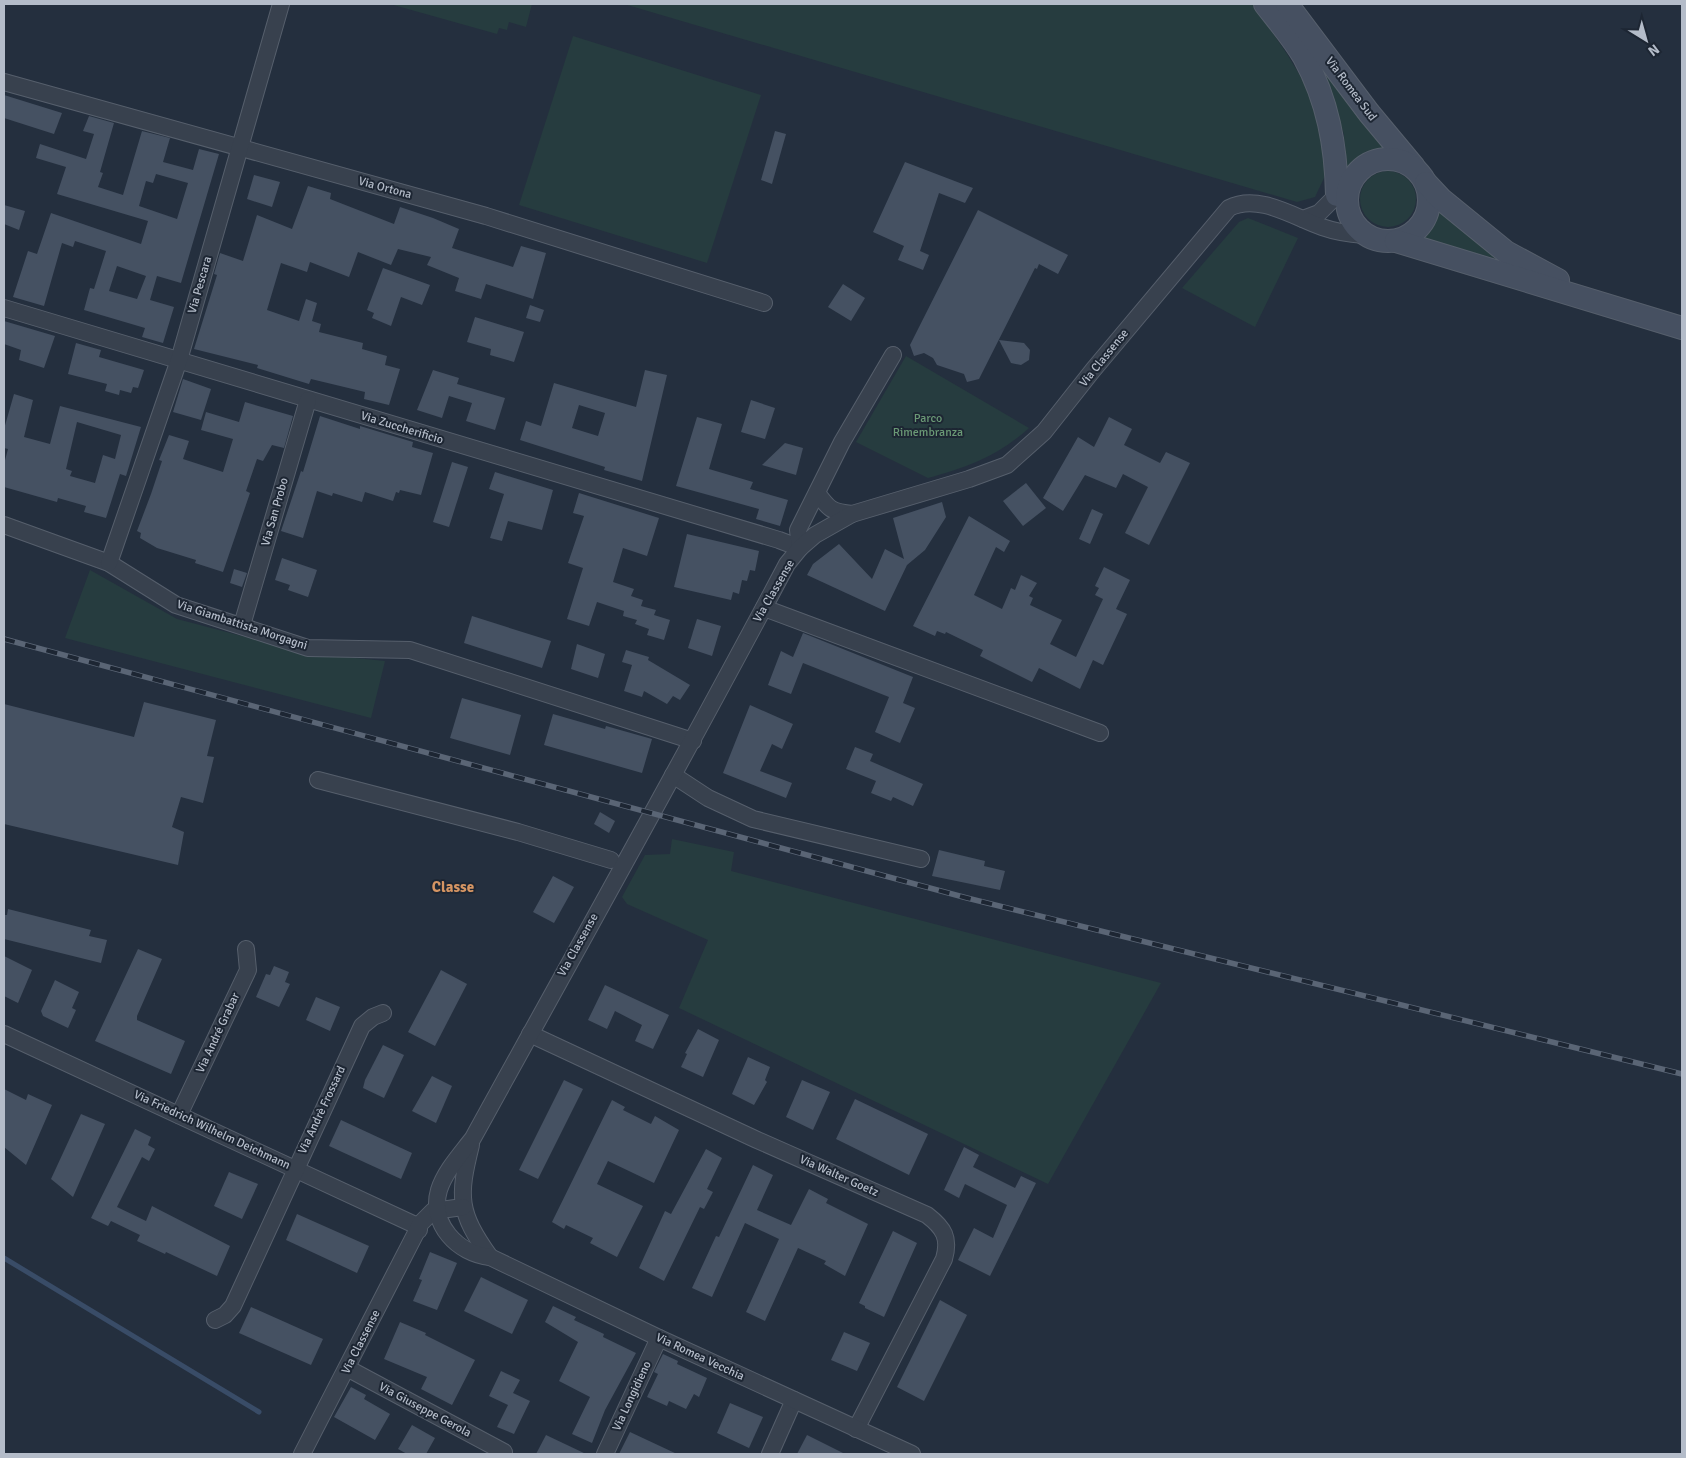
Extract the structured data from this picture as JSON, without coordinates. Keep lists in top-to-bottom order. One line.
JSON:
{"streets":{"main road":["Via Romea Sud"],"street":["Via Ortona","Via Pescara","Via Classense","Via Zuccherificio","Via San Probo","Via Giambattista Morgagni","Via André Grabar","Via Andrè Frossard","Via Friedrich Wilhelm Deichmann","Via Walter Goetz","Via Romea Vecchia","Via Longidieno","Via Giuseppe Gerola"]},"crossings":[["Via Romea Sud","Via Classense"],["Via Ortona","Via Pescara"],["Via Pescara","Via Zuccherificio"],["Via Pescara","Via Giambattista Morgagni"],["Via Classense","Via Zuccherificio"],["Via Classense","Via Giambattista Morgagni"],["Via Classense","Via Friedrich Wilhelm Deichmann"],["Via Classense","Via Walter Goetz"],["Via Classense","Via Romea Vecchia"],["Via Classense","Via Giuseppe Gerola"],["Via Zuccherificio","Via San Probo"],["Via San Probo","Via Giambattista Morgagni"],["Via André Grabar","Via Friedrich Wilhelm Deichmann"],["Via Andrè Frossard","Via Friedrich Wilhelm Deichmann"],["Via Walter Goetz","Via Romea Vecchia"],["Via Romea Vecchia","Via Longidieno"]],"districts":["Classe"],"parks":["Parco Rimembranza"],"north":"bottom right"}
